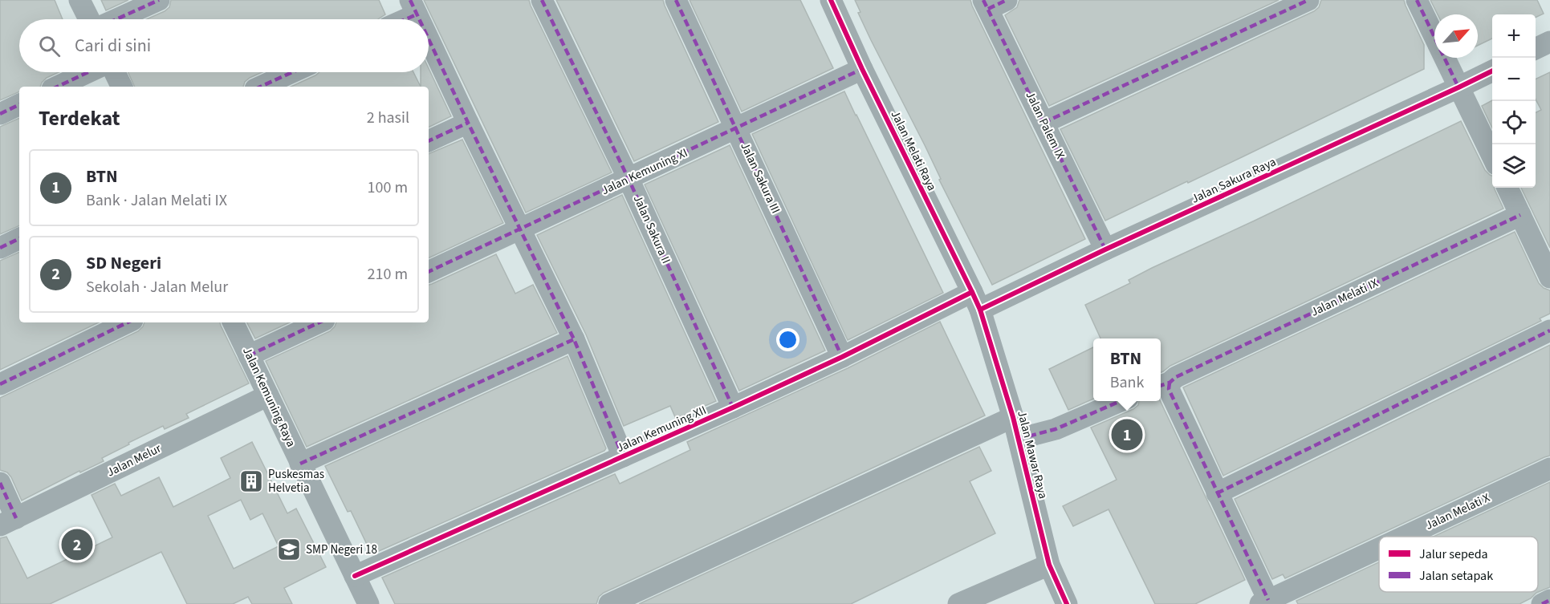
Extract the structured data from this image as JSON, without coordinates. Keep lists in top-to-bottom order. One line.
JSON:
{"streets":{"street":["Jalan Palem IX","Jalan Melati Raya","Jalan Kemuning XI","Jalan Sakura III","Jalan Sakura Raya","Jalan Sakura II","Jalan Melati IX","Jalan Kemuning Raya","Jalan Kemuning XII","Jalan Mawar Raya","Jalan Melur","Jalan Melati X"]},"crossings":[["Jalan Palem IX","Jalan Sakura Raya"],["Jalan Melati Raya","Jalan Kemuning XI"],["Jalan Melati Raya","Jalan Sakura Raya"],["Jalan Melati Raya","Jalan Kemuning XII"],["Jalan Melati Raya","Jalan Mawar Raya"],["Jalan Kemuning XI","Jalan Sakura III"],["Jalan Kemuning XI","Jalan Sakura II"],["Jalan Sakura III","Jalan Kemuning XII"],["Jalan Sakura Raya","Jalan Kemuning XII"],["Jalan Sakura Raya","Jalan Mawar Raya"],["Jalan Sakura II","Jalan Kemuning XII"],["Jalan Kemuning Raya","Jalan Kemuning XII"],["Jalan Kemuning Raya","Jalan Melur"],["Jalan Kemuning XII","Jalan Mawar Raya"]],"places":{"building":["Puskesmas Helvetia"],"school or university":["SMP Negeri 18"]},"legend":["Jalur sepeda","Jalan setapak"],"north":"top right","page":{"map_buttons":["+","−"],"search":"Cari di sini","heading":["Terdekat","2 hasil"],"list":[{"mark":"1","name":"BTN","note":"Bank · Jalan Melati IX","value":"100 m"},{"mark":"2","name":"SD Negeri","note":"Sekolah · Jalan Melur","value":"210 m"}],"popup":["BTN","Bank"],"pins":["1","2"]}}
